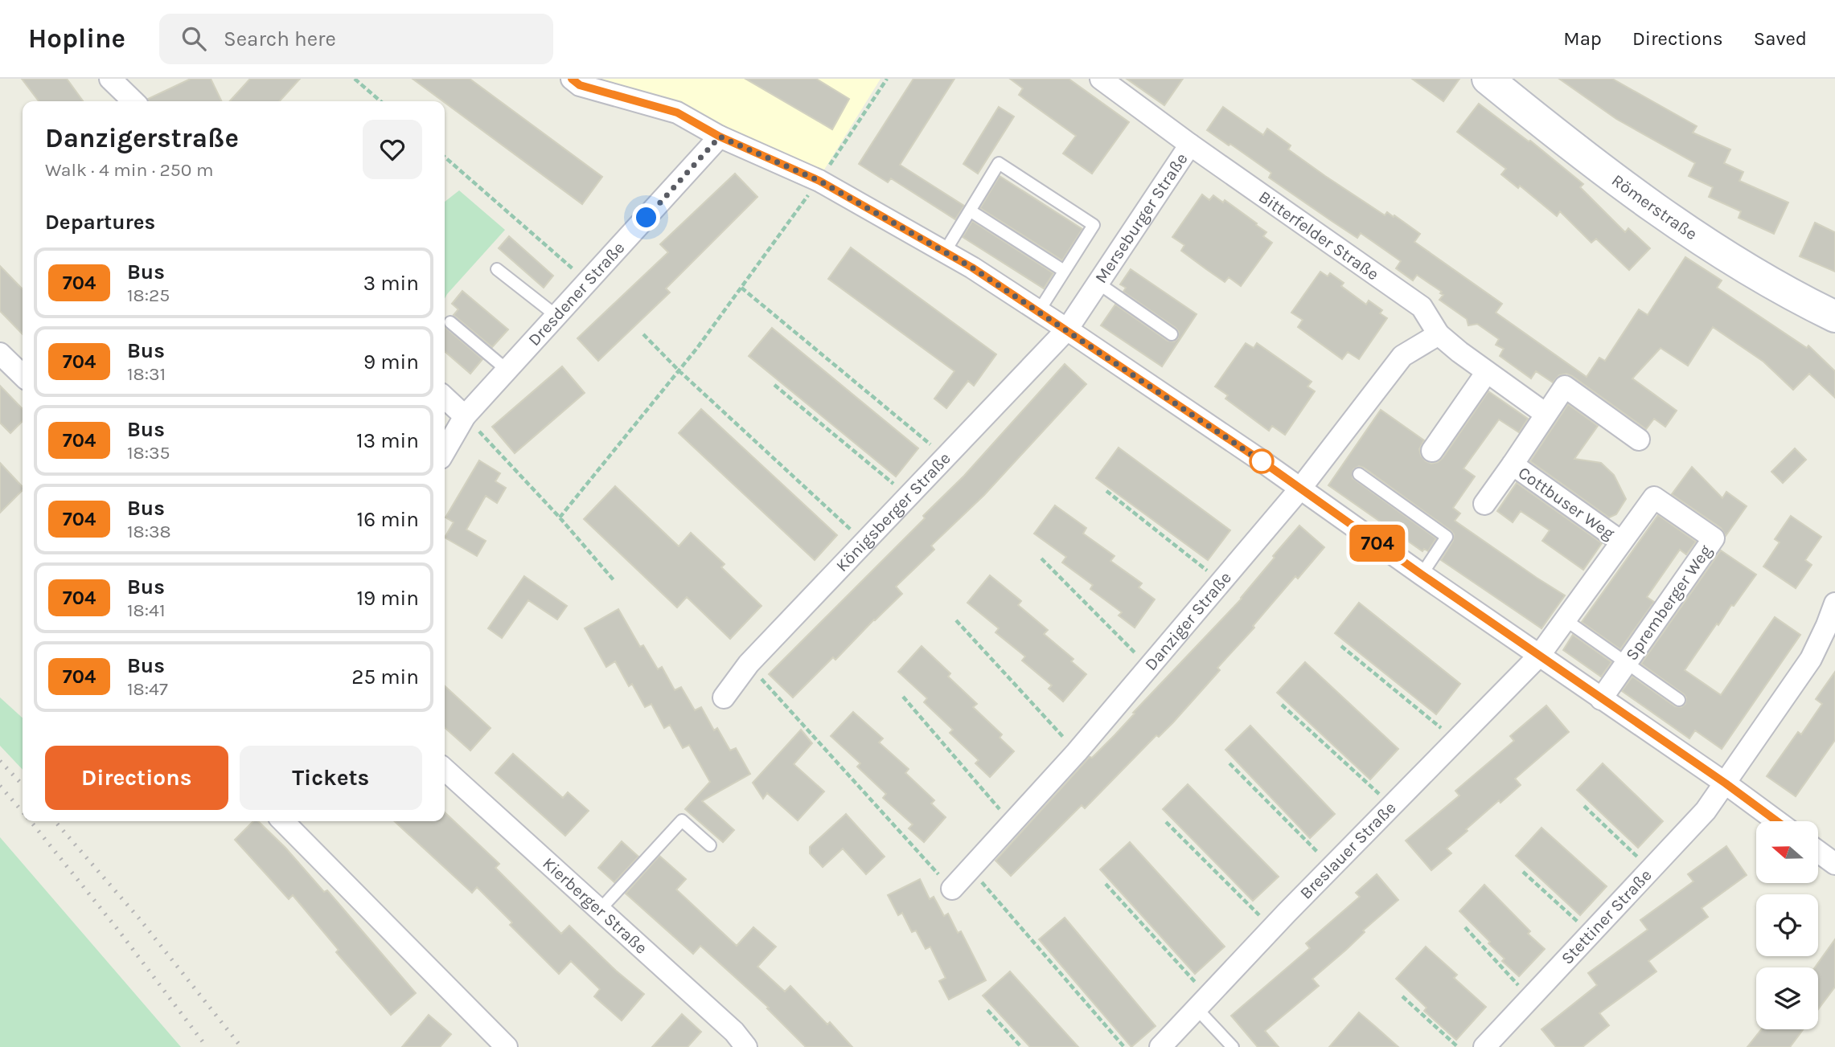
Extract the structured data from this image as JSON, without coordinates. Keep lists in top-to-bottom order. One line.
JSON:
{"streets":{"main road":["Römerstraße"],"street":["Merseburger Straße","Bitterfelder Straße","Dresdener Straße","Cottbuser Weg","Königsberger Straße","Spremberger Weg","Danziger Straße","Breslauer Straße","Kierberger Straße","Stettiner Straße"]},"crossings":[["Merseburger Straße","Bitterfelder Straße"],["Merseburger Straße","Königsberger Straße"],["Bitterfelder Straße","Cottbuser Weg"],["Cottbuser Weg","Spremberger Weg"],["Cottbuser Weg","Breslauer Straße"]],"lines":["bus line 704"],"north":"left","page":{"header":"Hopline","search":"Search here","nav":["Map","Directions","Saved"],"on_map":"704","heading":[["Danzigerstraße","Walk · 4 min · 250 m"],"Departures"],"list":[{"mark":"704","name":"Bus","note":"18:25","value":"3 min"},{"mark":"704","name":"Bus","note":"18:31","value":"9 min"},{"mark":"704","name":"Bus","note":"18:35","value":"13 min"},{"mark":"704","name":"Bus","note":"18:38","value":"16 min"},{"mark":"704","name":"Bus","note":"18:41","value":"19 min"},{"mark":"704","name":"Bus","note":"18:47","value":"25 min"}],"buttons":["Directions","Tickets"]}}
